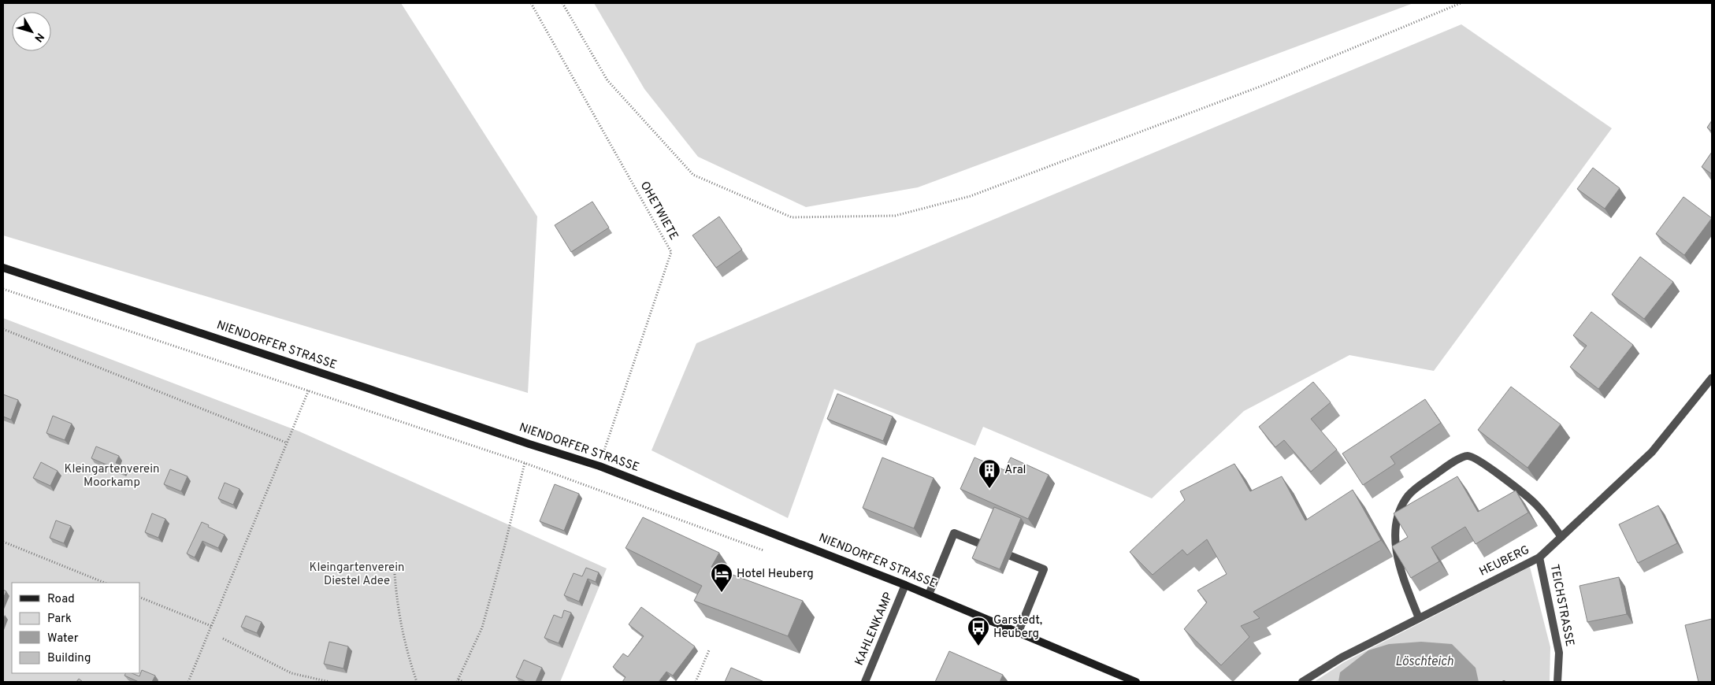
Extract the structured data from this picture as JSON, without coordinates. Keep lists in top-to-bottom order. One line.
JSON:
{"streets":{"main road":["NIENDORFER STRASSE"],"street":["HEUBERG","TEICHSTRASSE","KAHLENKAMP"],"path":["OHETWIETE"]},"crossings":[["OHETWIETE","NIENDORFER STRASSE"],["NIENDORFER STRASSE","KAHLENKAMP"],["HEUBERG","TEICHSTRASSE"]],"water":["Löschteich"],"parks":["Kleingartenverein Moorkamp","Kleingartenverein Diestel Adee"],"places":{"building":["Aral"],"hotel":["Hotel Heuberg"],"bus stop":["Garstedt, Heuberg"]},"legend":["Road","Park","Water","Building"],"north":"bottom right"}
